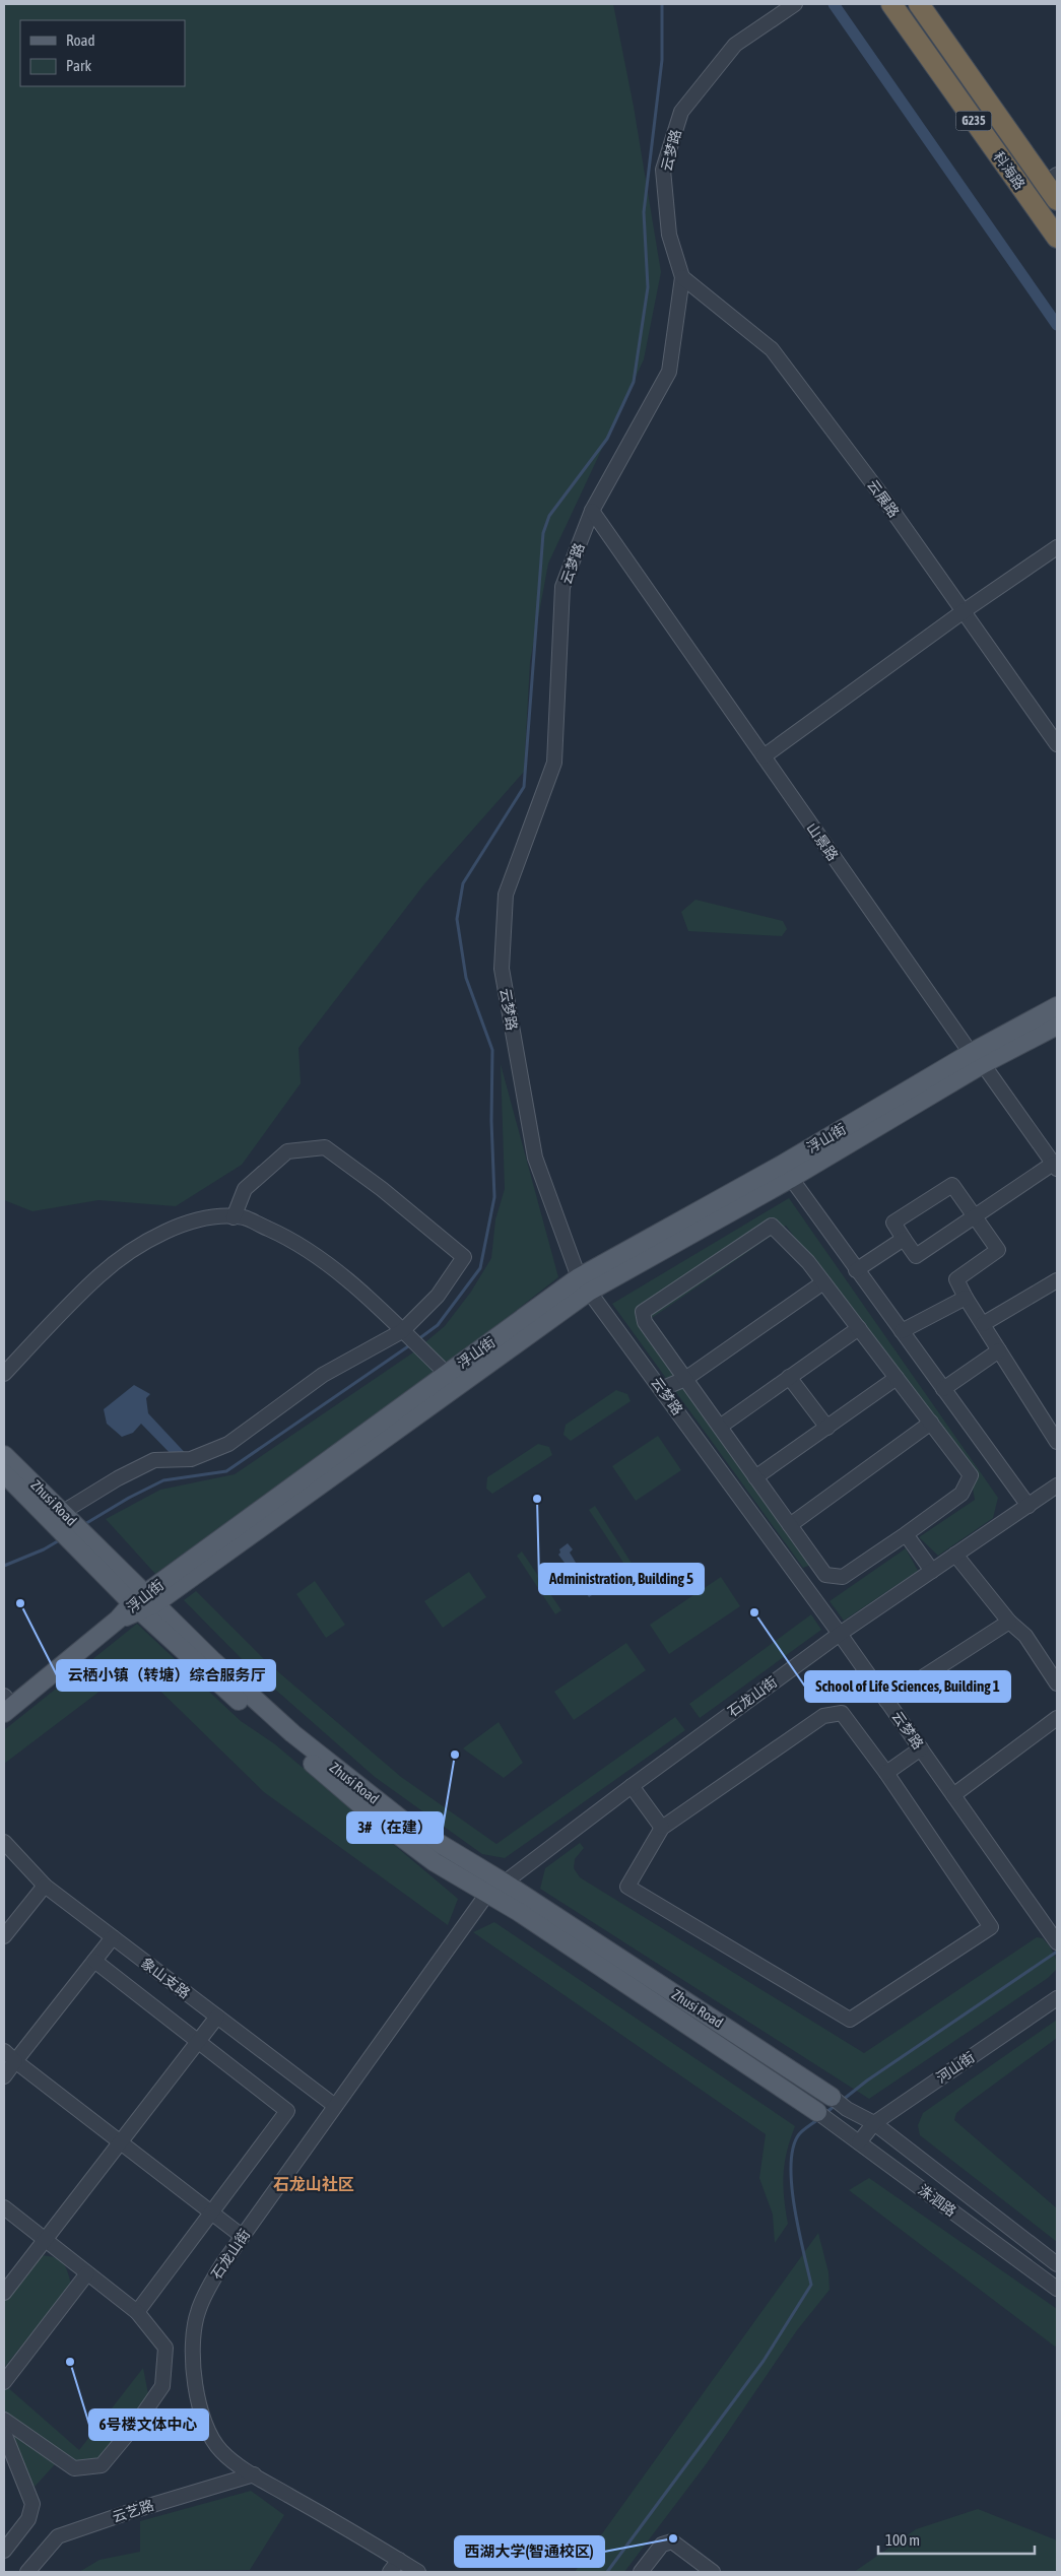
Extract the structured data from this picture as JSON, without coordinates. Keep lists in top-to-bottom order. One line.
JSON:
{"streets":{"highway":["G235","科海路"],"main road":["浮山街","Zhusi Road"],"street":["云梦路","云展路","山景路","石龙山街","象山支路","河山街","洙泗路","云艺路"]},"crossings":[["云梦路","云展路"],["云梦路","山景路"],["云梦路","浮山街"],["云梦路","石龙山街"],["山景路","浮山街"],["浮山街","Zhusi Road"],["Zhusi Road","石龙山街"],["Zhusi Road","洙泗路"],["石龙山街","象山支路"],["石龙山街","云艺路"],["河山街","洙泗路"]],"districts":["石龙山社区"],"places":["Administration, Building 5","云栖小镇（转塘）综合服务厅","School of Life Sciences, Building 1","3#（在建）","6号楼文体中心","西湖大学(智通校区)"],"legend":["Road","Park"],"scale_bar":"100 m"}
